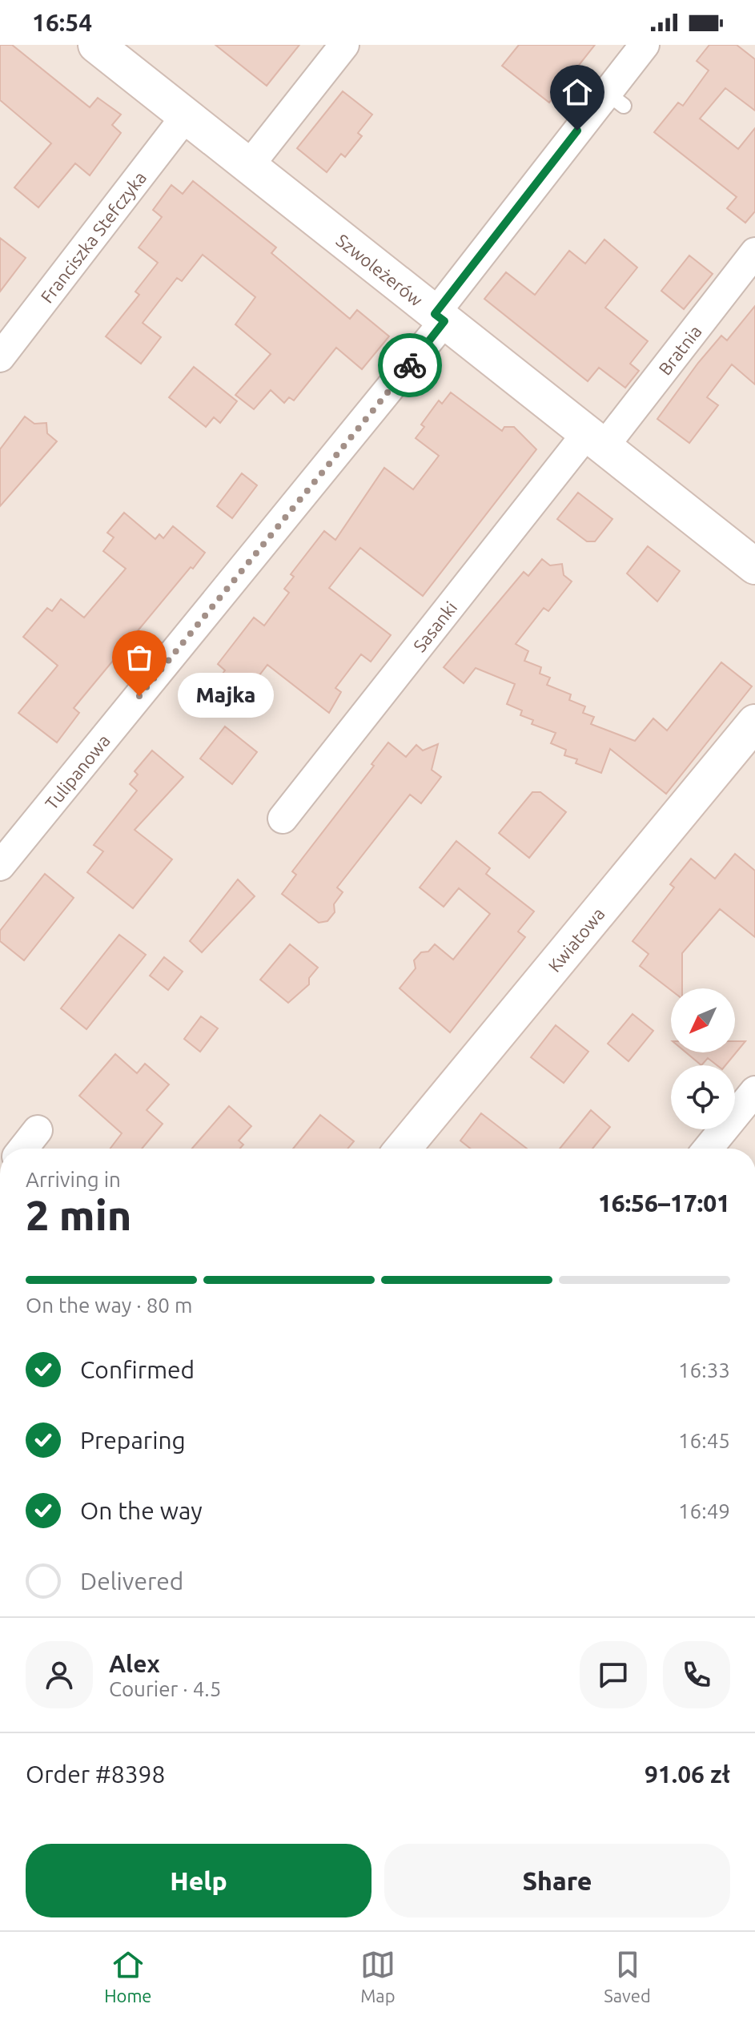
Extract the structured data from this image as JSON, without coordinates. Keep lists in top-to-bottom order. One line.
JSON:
{"streets":{"street":["Franciszka Stefczyka","Szwoleżerów","Bratnia","Sasanki","Tulipanowa","Kwiatowa"]},"crossings":[["Franciszka Stefczyka","Szwoleżerów"],["Szwoleżerów","Bratnia"],["Szwoleżerów","Sasanki"],["Szwoleżerów","Tulipanowa"],["Bratnia","Sasanki"]],"places":["Majka"],"north":"bottom left","page":{"status":"16:54","bubble":"Majka","heading":["2 min","Arriving in","16:56–17:01"],"panel":["Alex","Courier · 4.5","Order #8398","91.06 zł"],"bar":"On the way · 80 m","list":[["Confirmed","16:33"],["Preparing","16:45"],["On the way","16:49"],"Delivered"],"buttons":["Help","Share"],"tabs":["Home","Map","Saved"]}}
